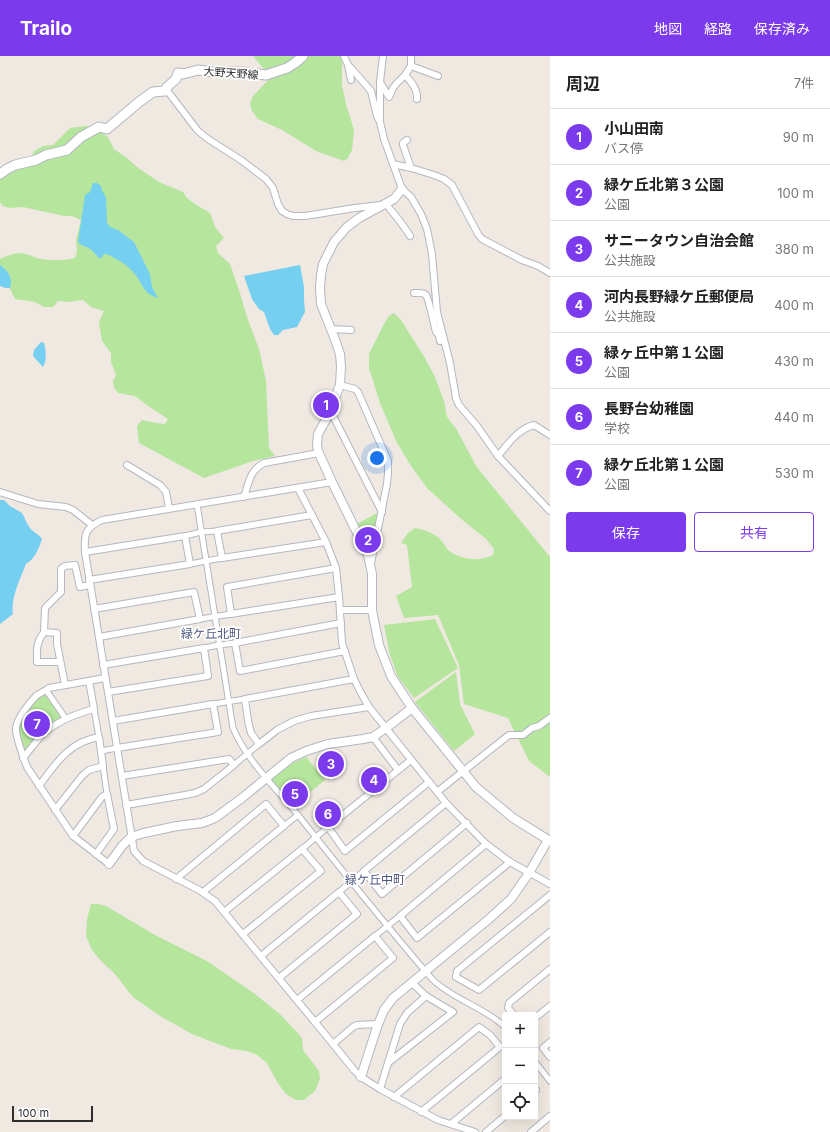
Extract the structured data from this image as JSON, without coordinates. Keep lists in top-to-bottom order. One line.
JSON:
{"streets":{"main road":["大野天野線"]},"districts":["緑ケ丘北町","緑ケ丘中町"],"scale_bar":"100 m","page":{"header":"Trailo","nav":["地図","経路","保存済み"],"heading":["周辺","7件"],"list":[{"mark":"1","name":"小山田南","note":"バス停","value":"90 m"},{"mark":"2","name":"緑ケ丘北第３公園","note":"公園","value":"100 m"},{"mark":"3","name":"サニータウン自治会館","note":"公共施設","value":"380 m"},{"mark":"4","name":"河内長野緑ケ丘郵便局","note":"公共施設","value":"400 m"},{"mark":"5","name":"緑ヶ丘中第１公園","note":"公園","value":"430 m"},{"mark":"6","name":"長野台幼稚園","note":"学校","value":"440 m"},{"mark":"7","name":"緑ケ丘北第１公園","note":"公園","value":"530 m"}],"pins":["1","2","7","3","4","5","6"],"buttons":["保存","共有"],"map_buttons":["+","−"],"scale":"100 m"}}
